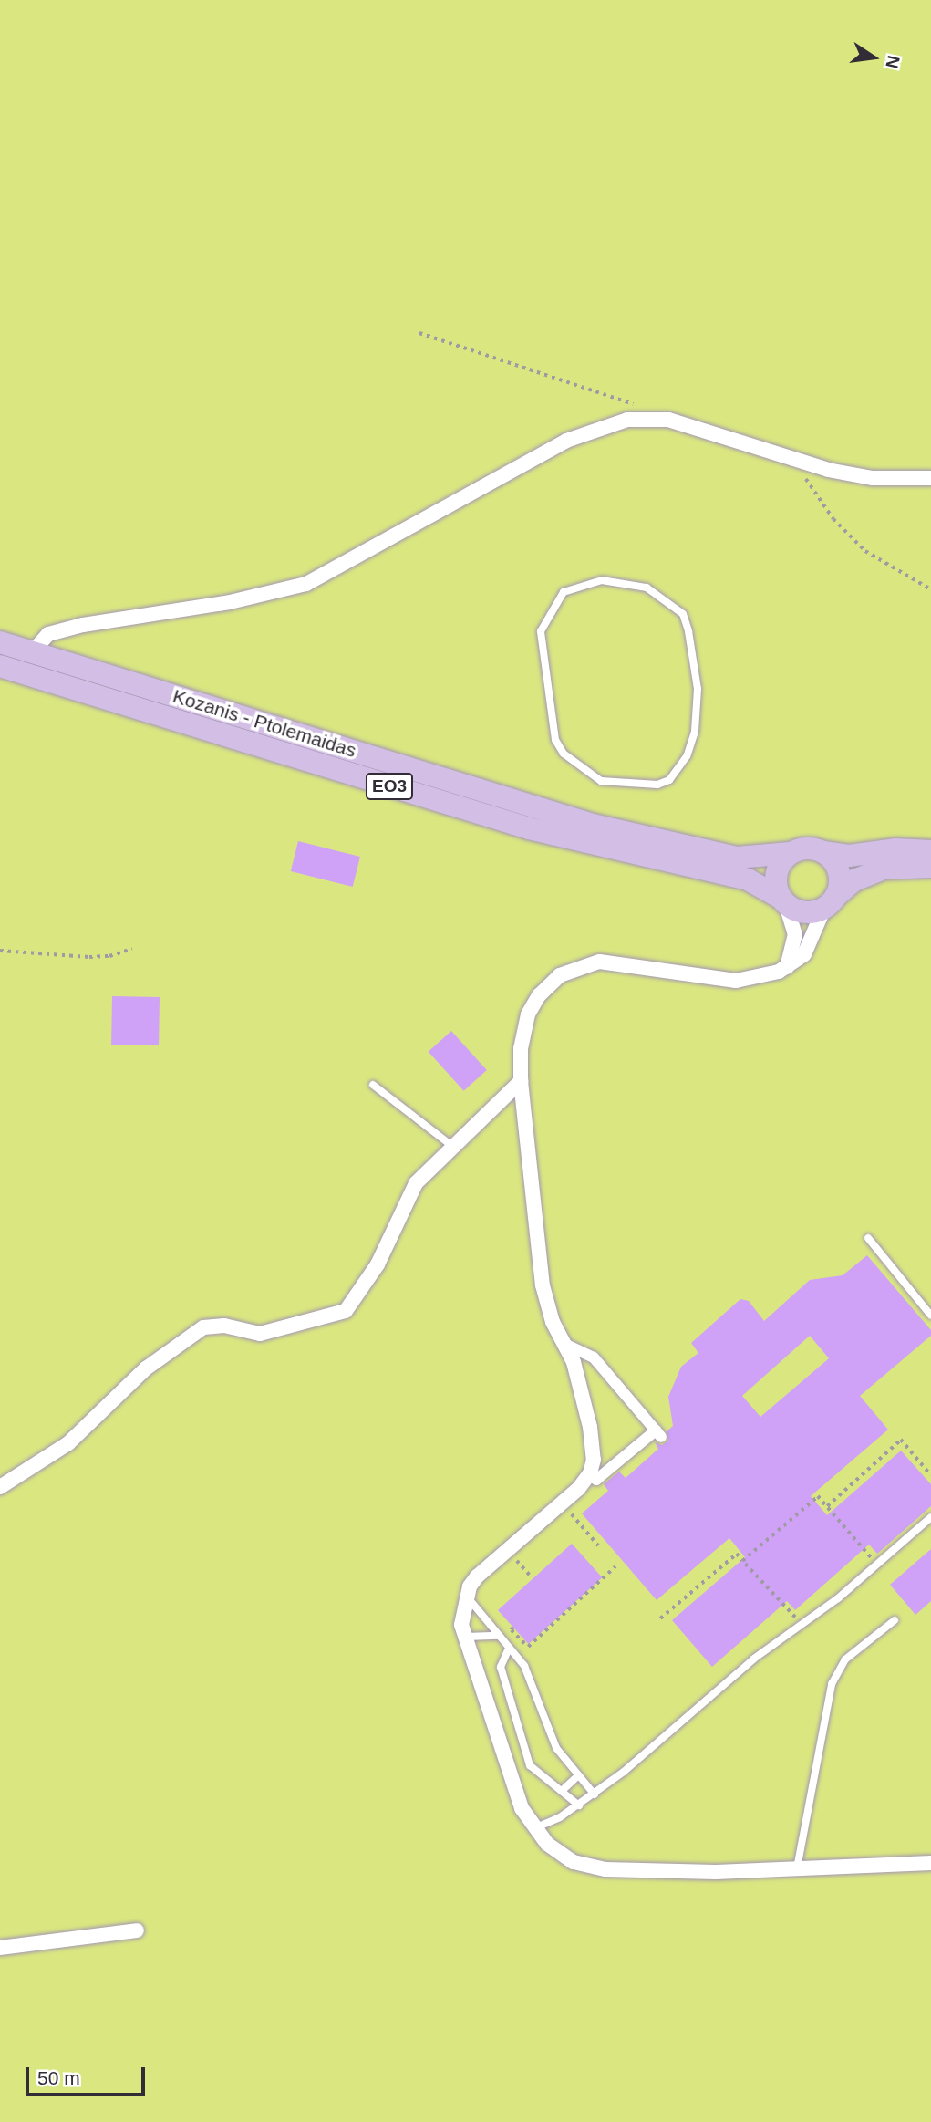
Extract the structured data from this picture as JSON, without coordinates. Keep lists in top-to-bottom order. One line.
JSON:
{"streets":{"main road":["Kozanis - Ptolemaidas","ΕΟ3"]},"crossings":[["Kozanis - Ptolemaidas","ΕΟ3"]],"scale_bar":"50 m","north":"right"}
